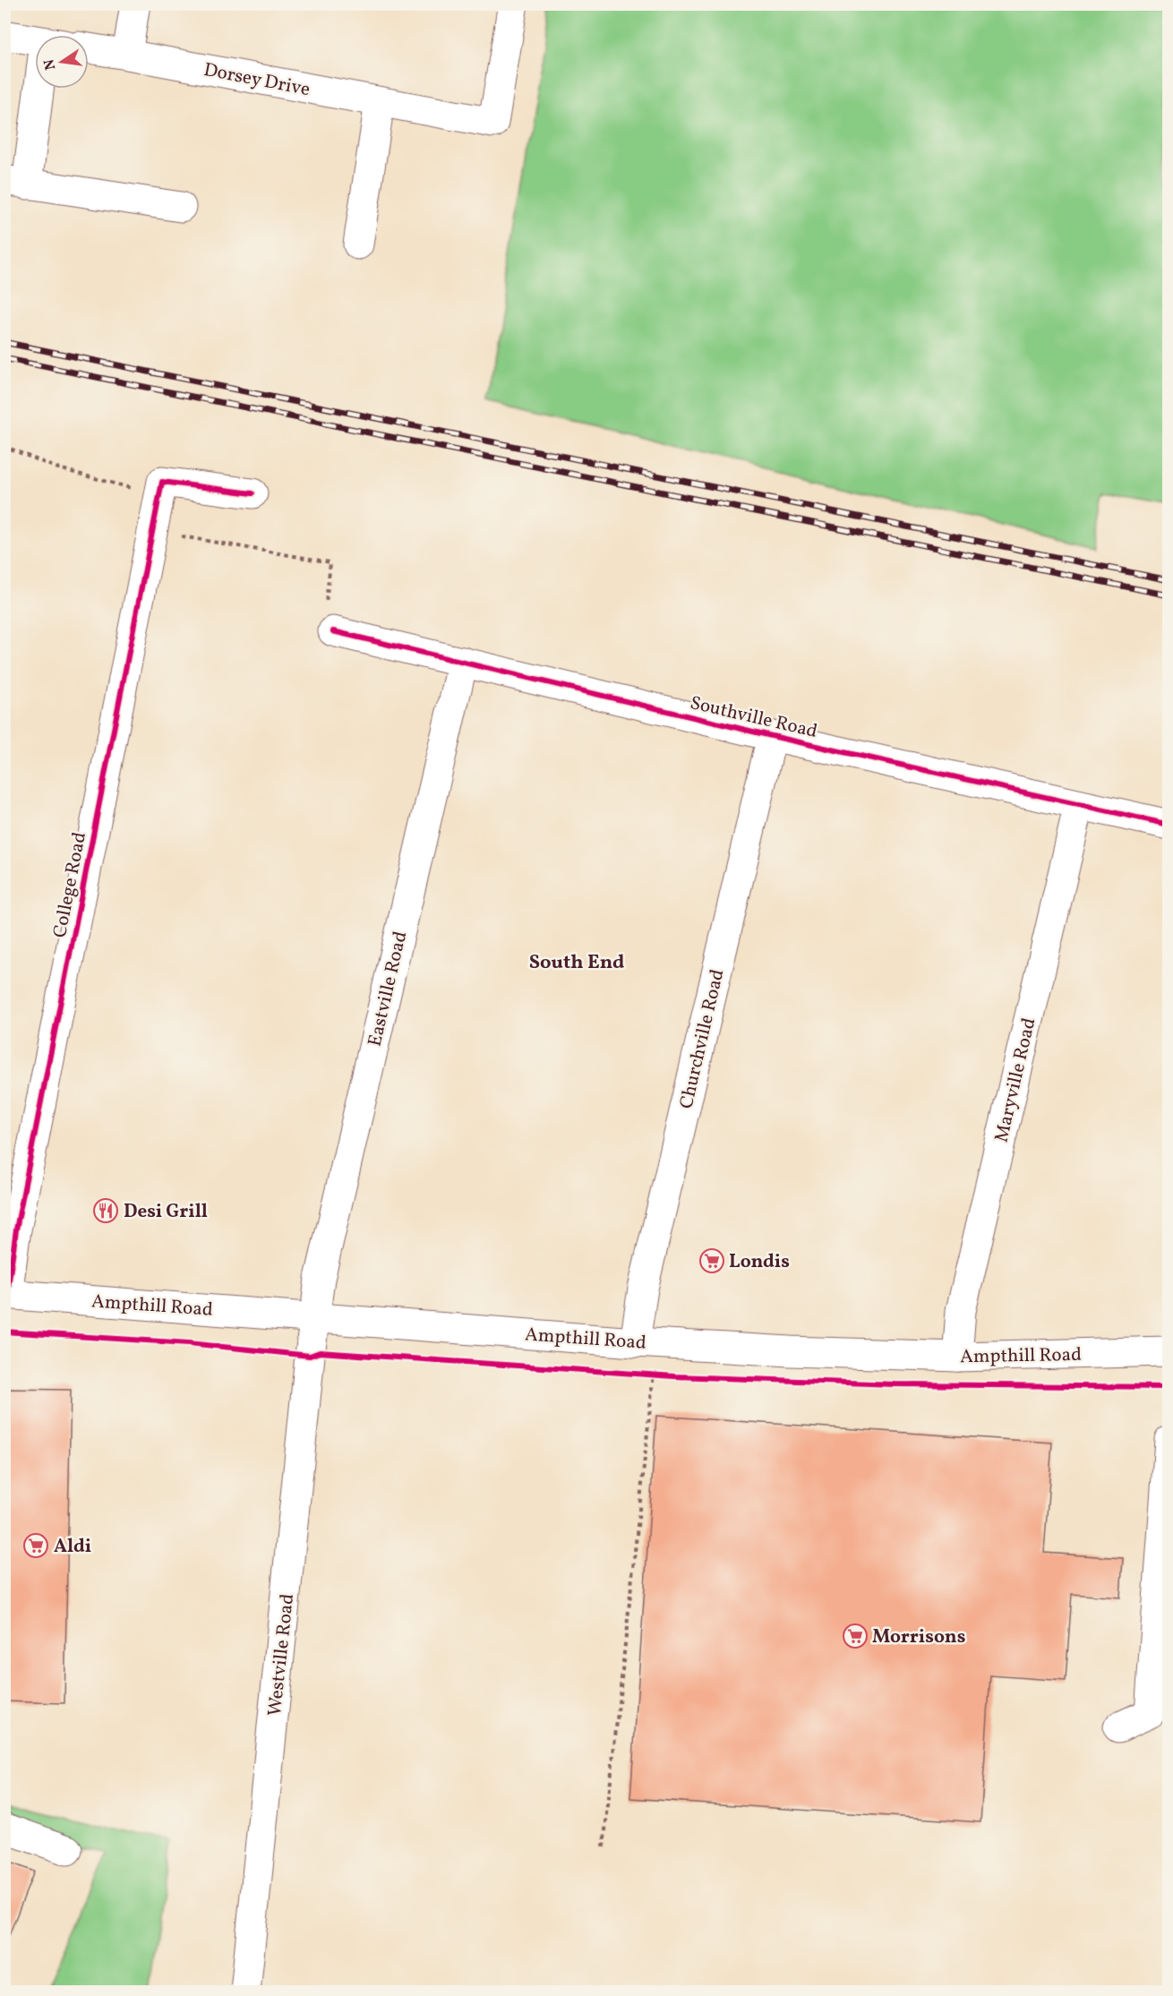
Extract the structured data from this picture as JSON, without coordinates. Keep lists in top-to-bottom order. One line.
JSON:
{"streets":{"street":["Dorsey Drive","Southville Road","College Road","Eastville Road","Churchville Road","Maryville Road","Ampthill Road","Westville Road"]},"crossings":[["Southville Road","Eastville Road"],["Southville Road","Churchville Road"],["Southville Road","Maryville Road"],["College Road","Ampthill Road"],["Eastville Road","Ampthill Road"],["Eastville Road","Westville Road"],["Churchville Road","Ampthill Road"],["Maryville Road","Ampthill Road"],["Ampthill Road","Westville Road"]],"districts":["South End"],"places":{"restaurant":["Desi Grill"],"supermarket":["Londis","Aldi","Morrisons"]},"north":"left"}
